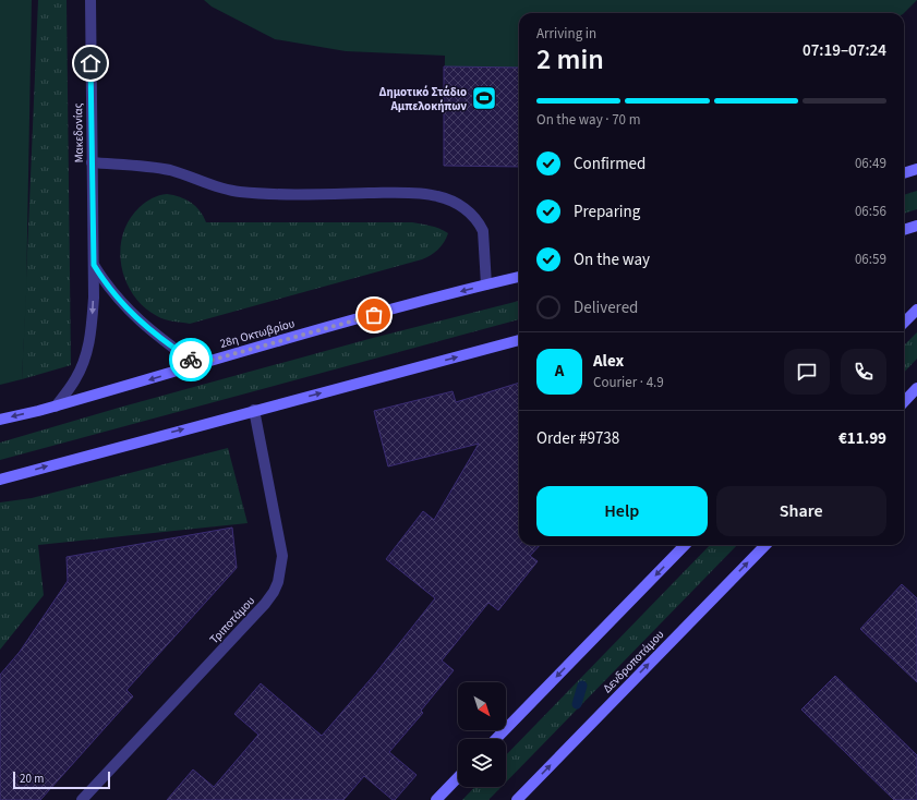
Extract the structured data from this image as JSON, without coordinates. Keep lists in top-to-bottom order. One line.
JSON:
{"streets":{"main road":["28η Οκτωβρίου","Δενδροποτάμου"],"street":["Μακεδονίας","Τριποτάμου"]},"crossings":[["Μακεδονίας","28η Οκτωβρίου"]],"one_way":["Μακεδονίας"],"places":{"sports":["Δημοτικό Στάδιο Αμπελοκήπων"]},"scale_bar":"20 m","north":"bottom right","page":{"heading":["2 min","Arriving in","07:19–07:24"],"panel":["Alex","Courier · 4.9","Order #9738","€11.99"],"bar":"On the way · 70 m","list":[["Confirmed","06:49"],["Preparing","06:56"],["On the way","06:59"],"Delivered"],"round":"A","buttons":["Help","Share"],"scale":"20 m"}}
